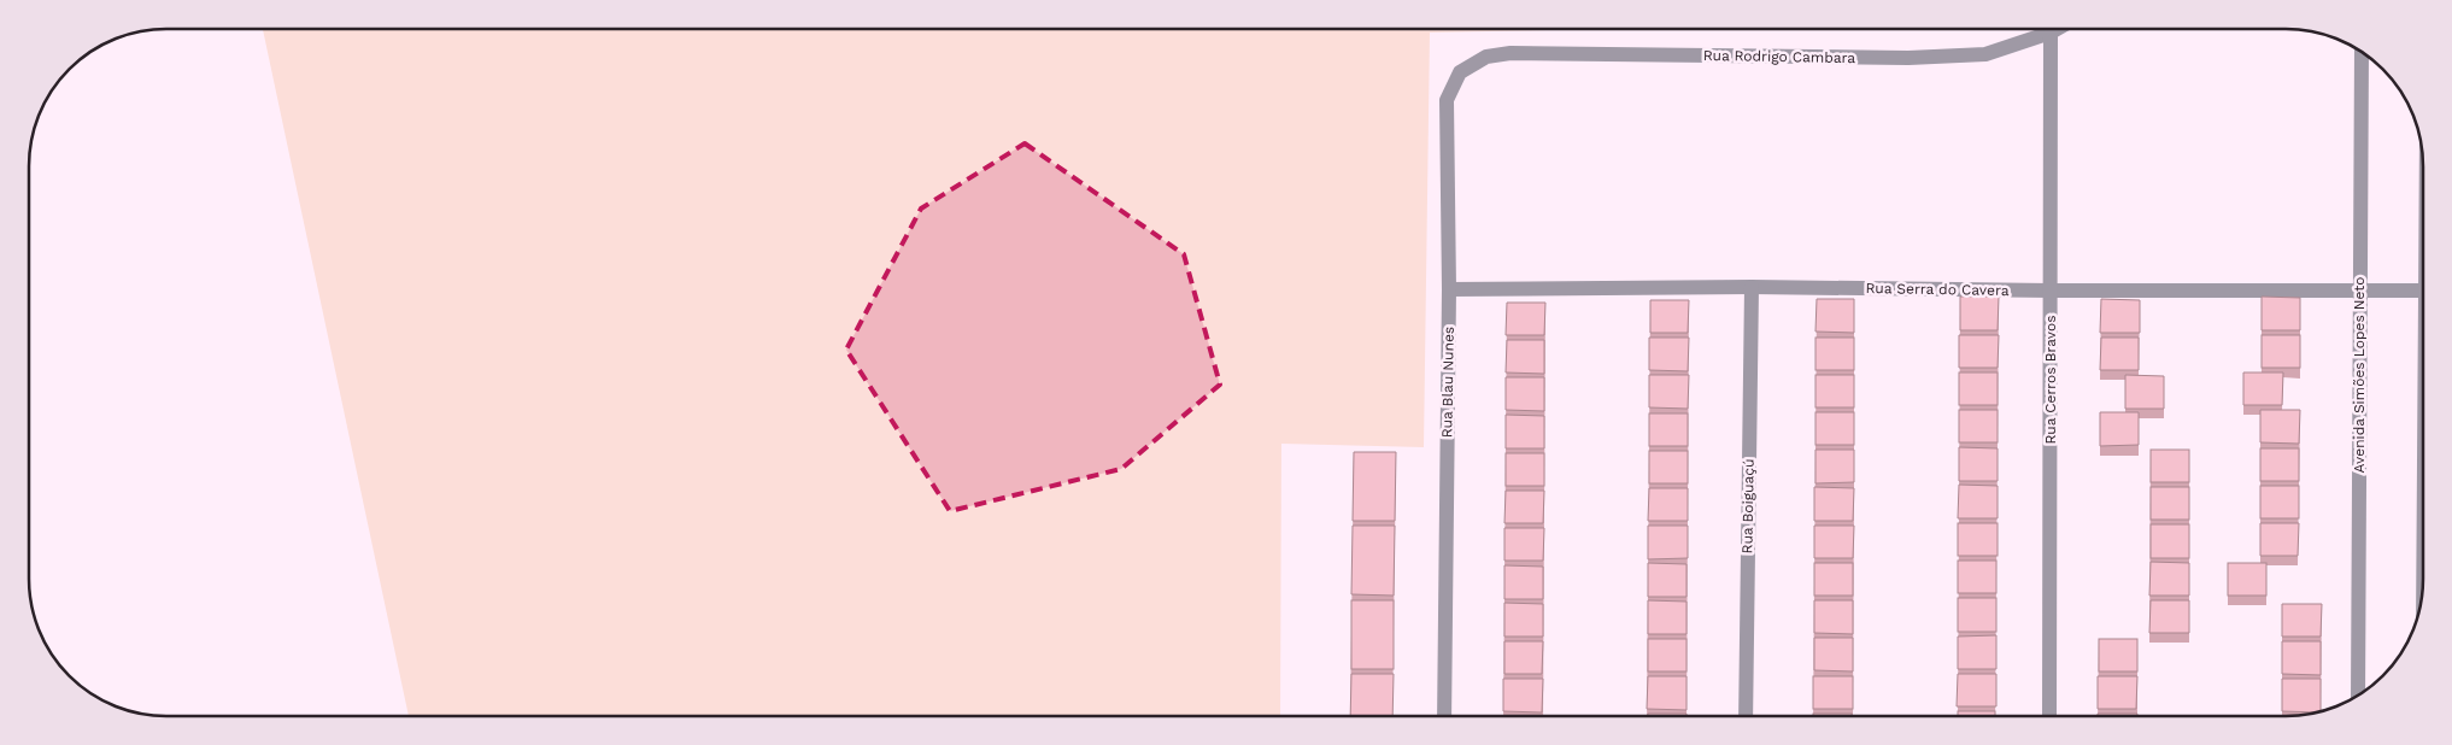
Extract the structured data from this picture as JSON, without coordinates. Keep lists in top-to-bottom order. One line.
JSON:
{"streets":{"street":["Rua Rodrigo Cambara","Rua Serra do Cavera","Avenida Simões Lopes Neto","Rua Cerros Bravos","Rua Blau Nunes","Rua Boiguaçú"]},"crossings":[["Rua Rodrigo Cambara","Rua Cerros Bravos"],["Rua Rodrigo Cambara","Rua Blau Nunes"],["Rua Serra do Cavera","Avenida Simões Lopes Neto"],["Rua Serra do Cavera","Rua Cerros Bravos"],["Rua Serra do Cavera","Rua Blau Nunes"],["Rua Serra do Cavera","Rua Boiguaçú"]]}
